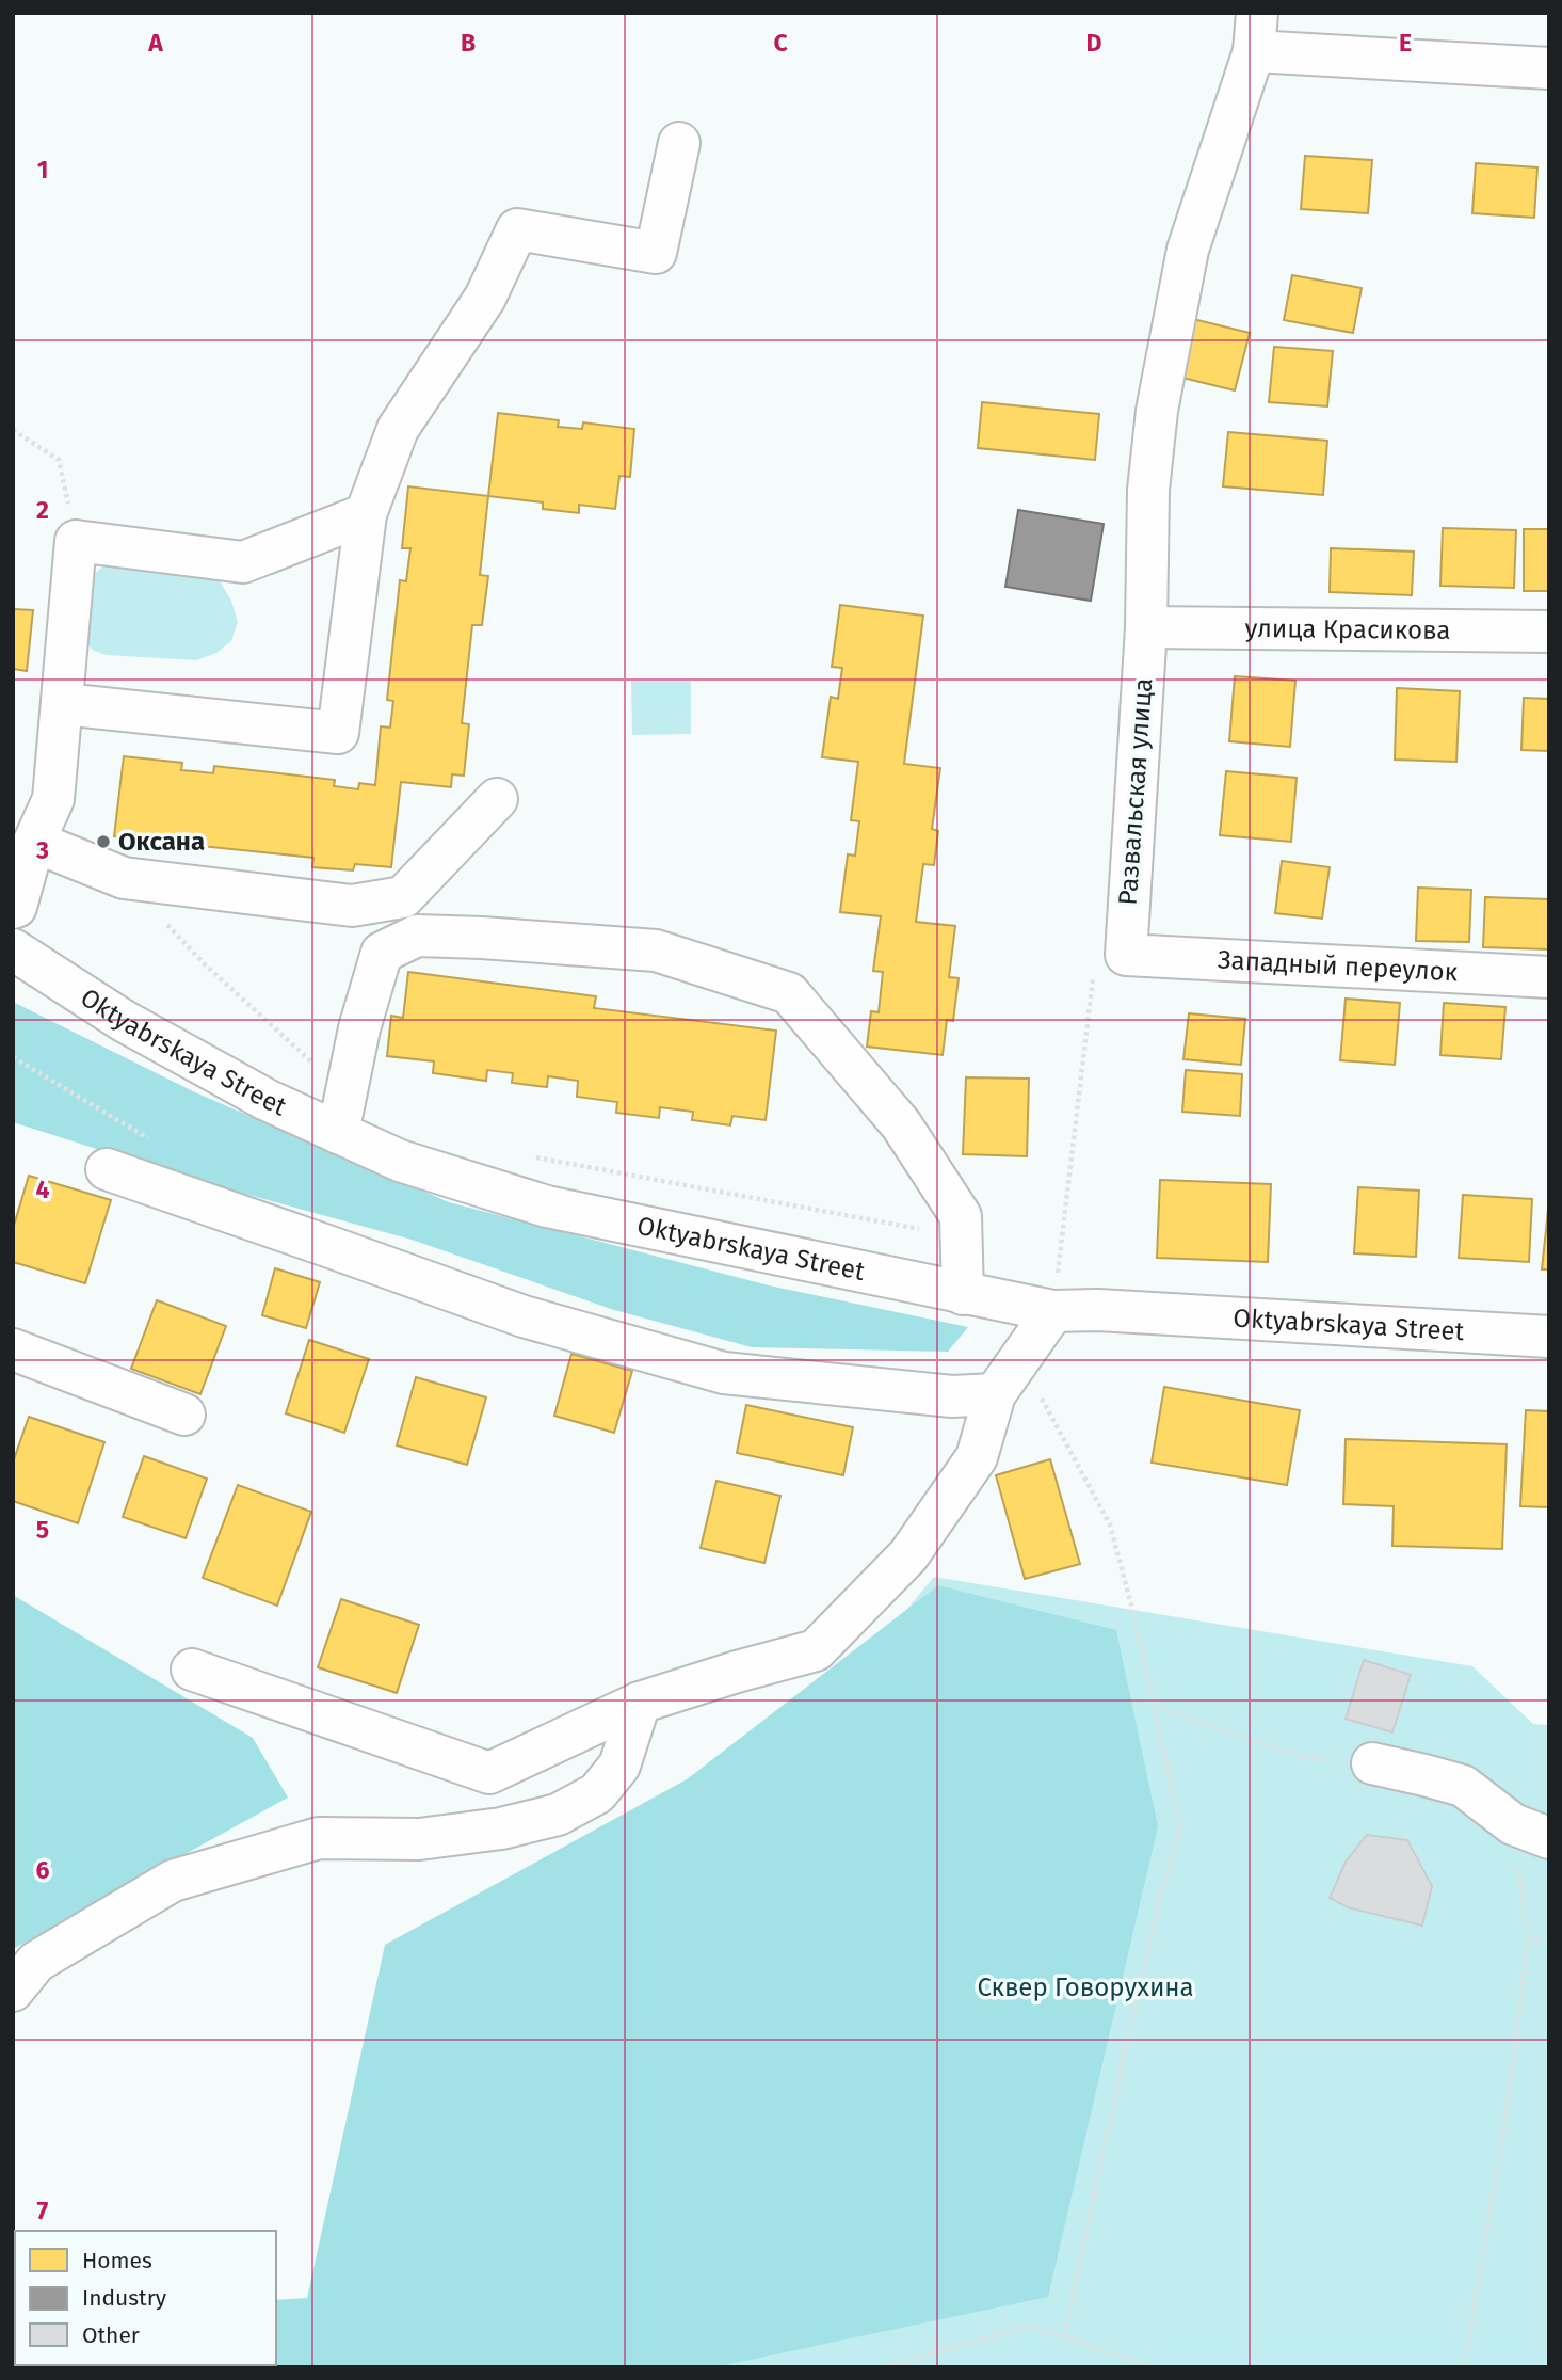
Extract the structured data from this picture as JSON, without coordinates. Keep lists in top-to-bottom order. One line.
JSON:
{"streets":{"street":["улица Красикова","Развальская улица","Западный переулок","Oktyabrskaya Street"]},"crossings":[["улица Красикова","Развальская улица"],["Развальская улица","Западный переулок"]],"parks":["Сквер Говорухина"],"places":["Оксана"],"legend":["Homes","Industry","Other"],"grid":{"columns":["A","B","C","D","E"],"rows":["1","2","3","4","5","6","7"]}}
